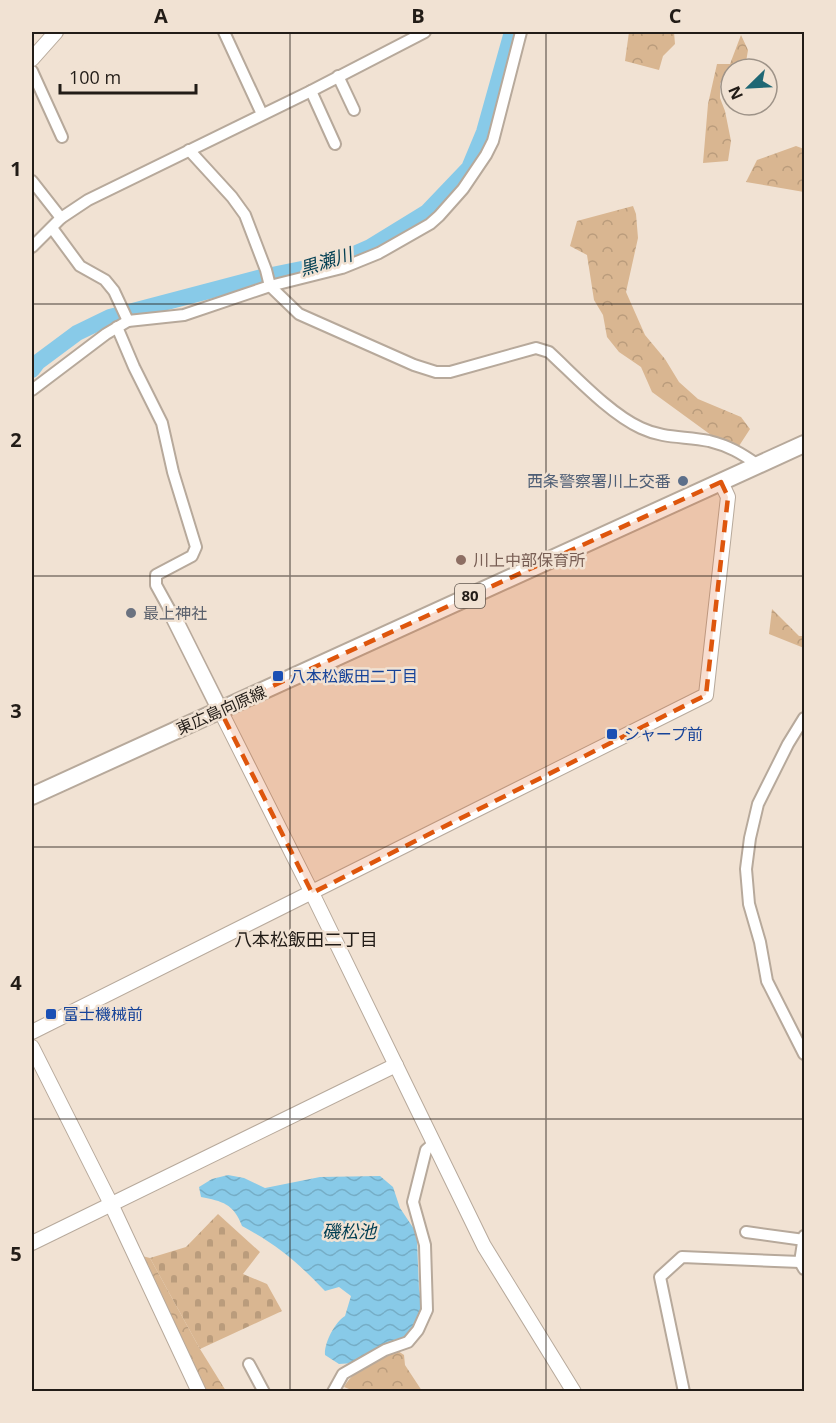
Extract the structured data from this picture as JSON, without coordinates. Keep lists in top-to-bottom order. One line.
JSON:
{"streets":{"main road":["80","東広島向原線"]},"districts":["八本松飯田二丁目"],"water":["黒瀬川","磯松池"],"places":{"other":["西条警察署川上交番","川上中部保育所","最上神社"],"transit":["八本松飯田二丁目","シャープ前","富士機械前"]},"scale_bar":"100 m","north":"bottom left","grid":{"columns":["A","B","C"],"rows":["1","2","3","4","5"]}}
